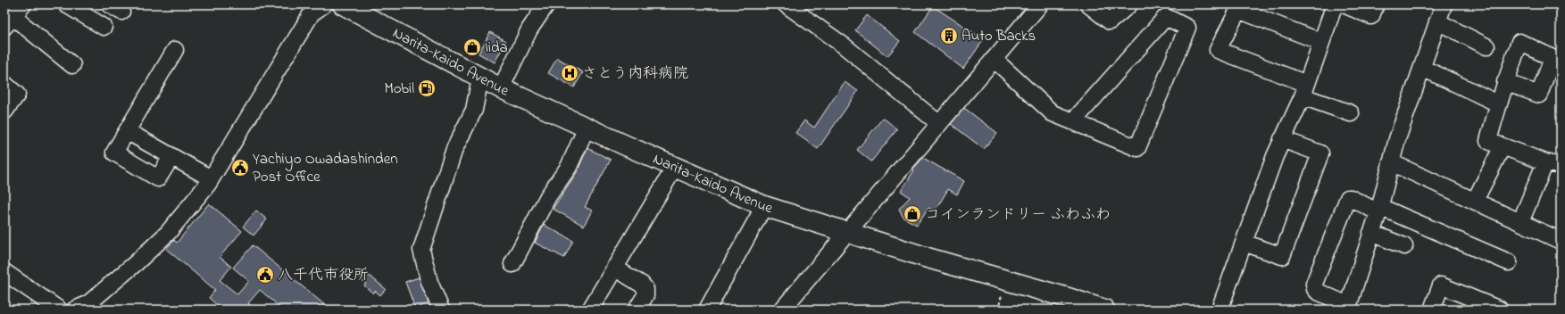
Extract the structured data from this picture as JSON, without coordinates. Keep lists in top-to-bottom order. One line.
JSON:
{"streets":{"highway":["Narita-Kaido Avenue"]},"places":{"building":["Auto Backs"],"shop":["Iida","コインランドリー ふわふわ"],"hospital":["さとう内科病院"],"fuel station":["Mobil"],"public building":["Yachiyo Owadashinden Post Office","八千代市役所"]}}
